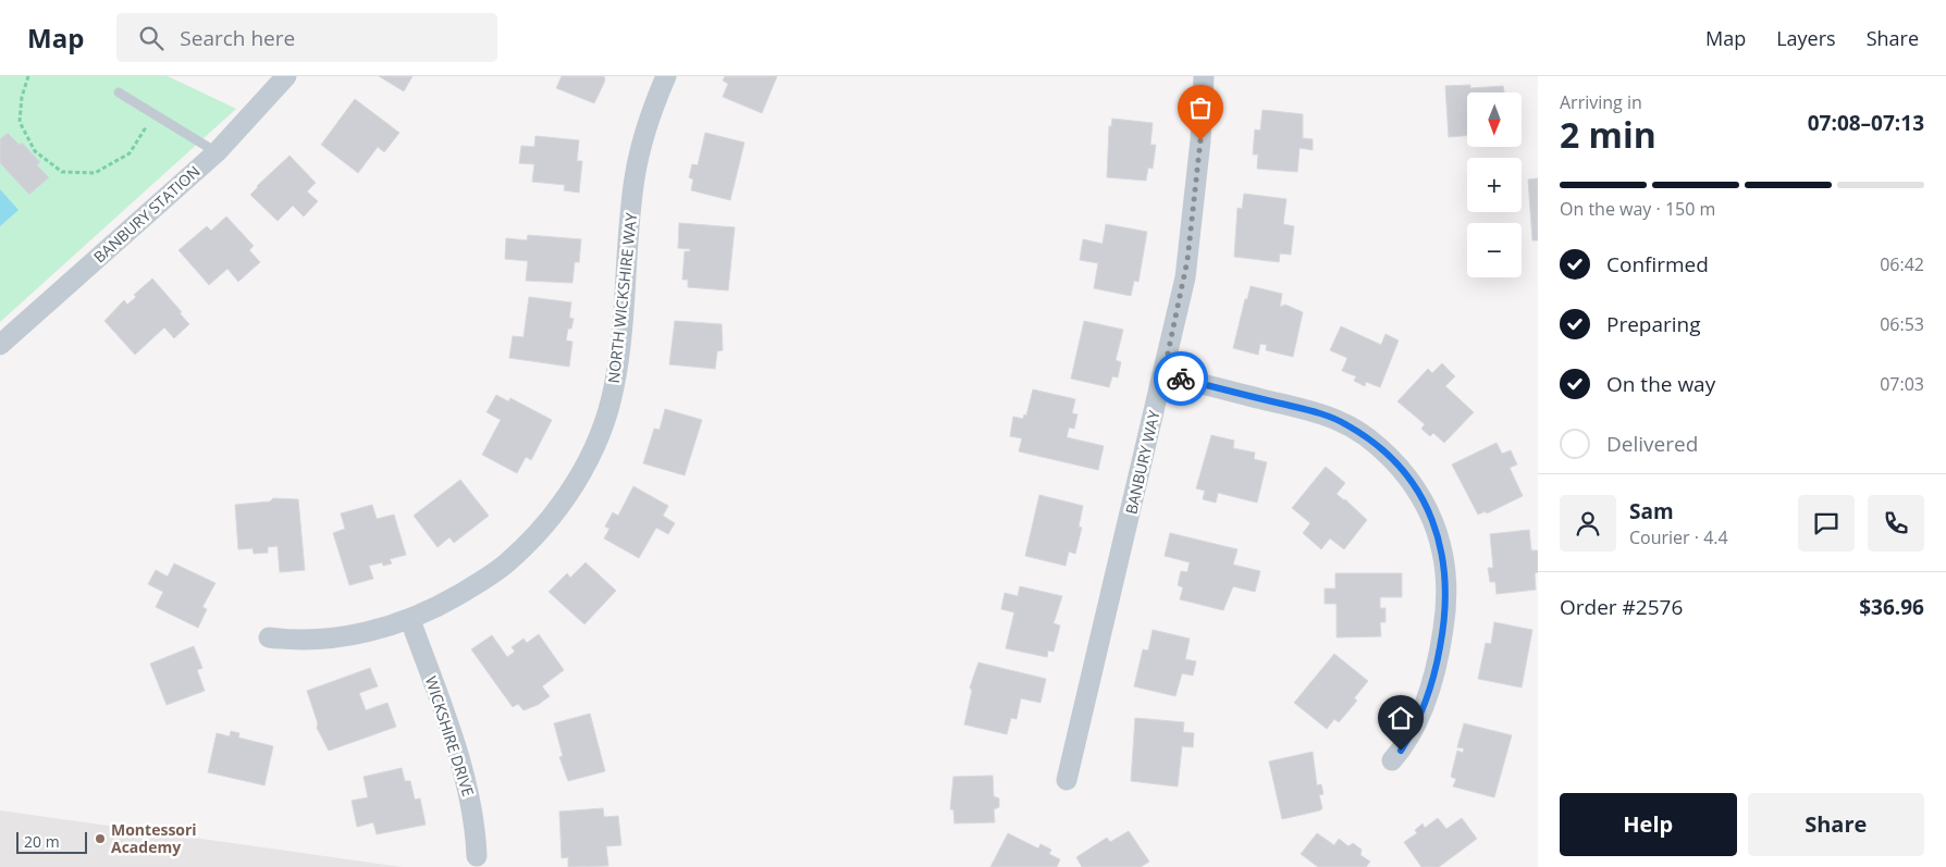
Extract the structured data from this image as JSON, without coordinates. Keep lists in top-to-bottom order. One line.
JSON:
{"streets":{"street":["BANBURY STATION","NORTH WICKSHIRE WAY","BANBURY WAY","WICKSHIRE DRIVE"]},"crossings":[["NORTH WICKSHIRE WAY","WICKSHIRE DRIVE"]],"places":["Montessori Academy"],"scale_bar":"20 m","north":"bottom","page":{"header":"Map","search":"Search here","nav":["Map","Layers","Share"],"heading":["2 min","Arriving in","07:08–07:13"],"panel":["Sam","Courier · 4.4","Order #2576","$36.96"],"map_buttons":["+","−"],"bar":"On the way · 150 m","list":[["Confirmed","06:42"],["Preparing","06:53"],["On the way","07:03"],"Delivered"],"buttons":["Help","Share"],"scale":"20 m"}}
